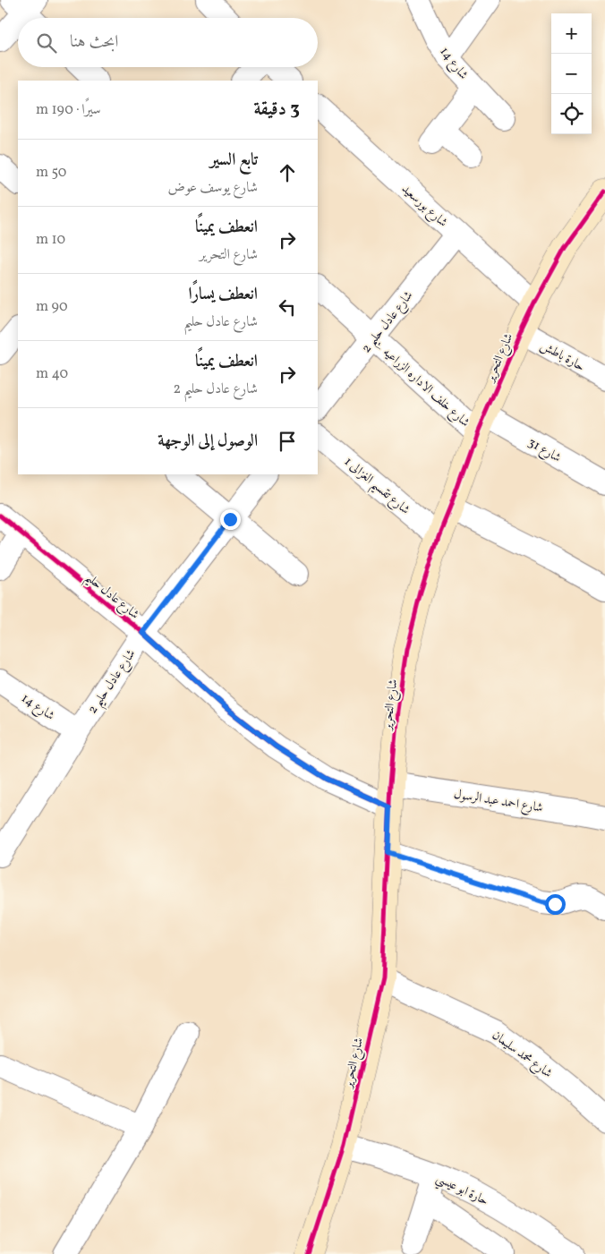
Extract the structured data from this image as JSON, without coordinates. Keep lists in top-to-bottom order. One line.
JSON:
{"streets":{"street":["شارع 14","شارع بورسعيد","شارع عادل حليم 2","حارة باطش","شارع التحرير","شارع خلف الاداره الزراعيه","شارع 31","شارع تقسيم الغزالى 1","شارع عادل حليم","شارع احمد عبد الرسول","شارع محمد سليمان","حارة ابو عيسي"]},"crossings":[["شارع 14","شارع عادل حليم 2"],["شارع بورسعيد","شارع عادل حليم 2"],["شارع بورسعيد","شارع التحرير"],["شارع عادل حليم 2","شارع خلف الاداره الزراعيه"],["شارع عادل حليم 2","شارع عادل حليم"],["حارة باطش","شارع التحرير"],["شارع التحرير","شارع خلف الاداره الزراعيه"],["شارع التحرير","شارع 31"],["شارع التحرير","شارع تقسيم الغزالى 1"],["شارع التحرير","شارع عادل حليم"],["شارع التحرير","شارع احمد عبد الرسول"],["شارع التحرير","شارع محمد سليمان"],["شارع التحرير","حارة ابو عيسي"],["شارع خلف الاداره الزراعيه","شارع 31"]],"page":{"map_buttons":["+","−"],"search":"ابحث هنا","heading":["3 دقيقة","سيرًا · 190 m"],"list":[["تابع السير","شارع يوسف عوض","50 m"],["انعطف يمينًا","شارع التحرير","10 m"],["انعطف يسارًا","شارع عادل حليم","90 m"],["انعطف يمينًا","شارع عادل حليم 2","40 m"],"الوصول إلى الوجهة"]}}
